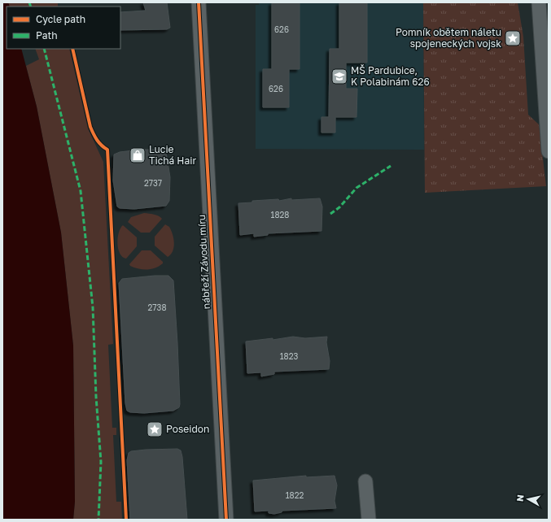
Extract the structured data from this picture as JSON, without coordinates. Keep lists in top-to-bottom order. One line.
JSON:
{"streets":{"street":["nábřeží Závodu míru"]},"places":{"place":["Pomník obětem náletu spojeneckých vojsk","Poseidon"],"school or university":["MŠ Pardubice, K Polabinám 626"],"shop":["Lucie Tichá Hair"]},"house_numbers":["626","626","2737","1828","2738","1823","1822"],"legend":["Cycle path","Path"],"north":"left"}
